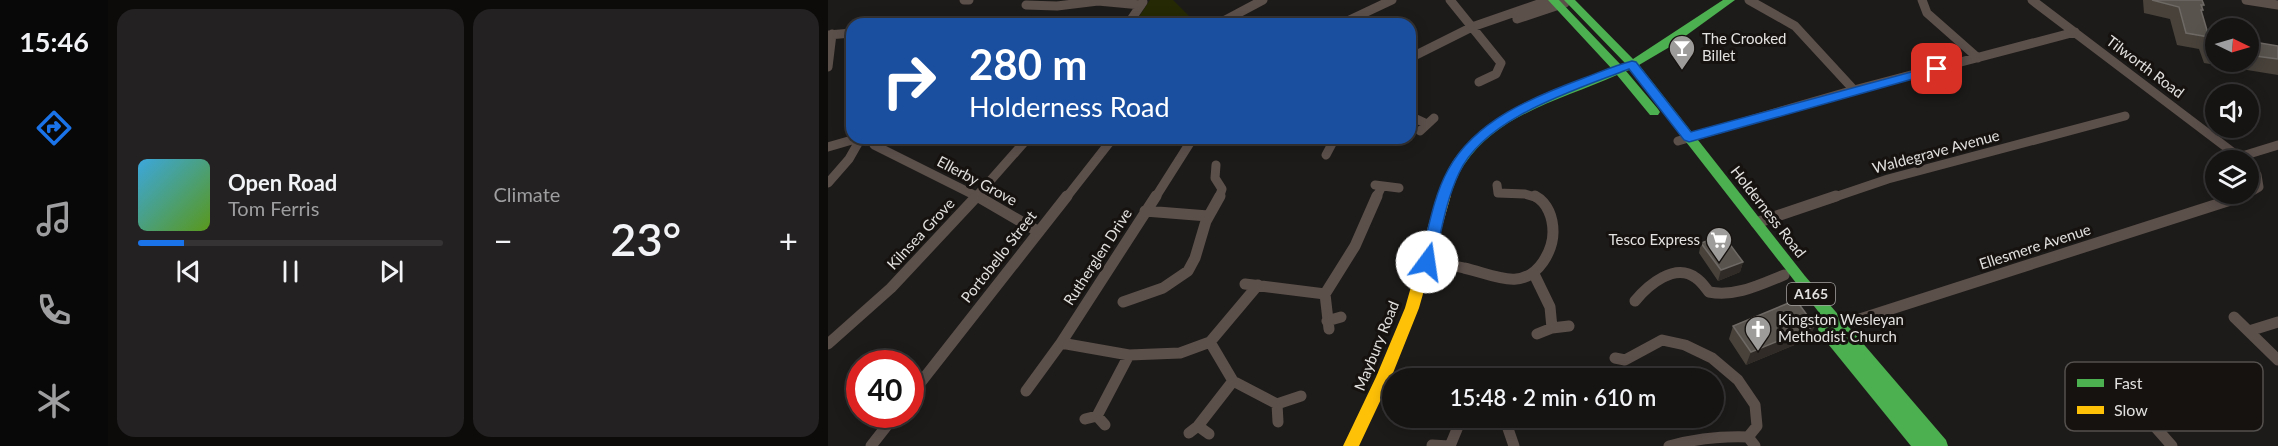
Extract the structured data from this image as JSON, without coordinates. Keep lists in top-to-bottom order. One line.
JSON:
{"streets":{"main road":["Holderness Road","A165","Maybury Road"],"street":["Tilworth Road","Waldegrave Avenue","Ellerby Grove","Kilnsea Grove","Ellesmere Avenue","Portobello Street","Rutherglen Drive"]},"crossings":[["Waldegrave Avenue","Holderness Road"],["Ellerby Grove","Kilnsea Grove"],["Ellerby Grove","Portobello Street"],["Holderness Road","Ellesmere Avenue"],["Holderness Road","Maybury Road"]],"places":{"bar":["The Crooked Billet"],"supermarket":["Tesco Express"],"church":["Kingston Wesleyan Methodist Church"]},"legend":["Fast","Slow"],"north":"right","page":{"tabs":"15:46","tile":"Climate","turn":["280 m","Holderness Road"],"song":["Open Road","Tom Ferris"],"heat":["−","23°","+"],"limit":"40","trip":"15:48 · 2 min · 610 m"}}
